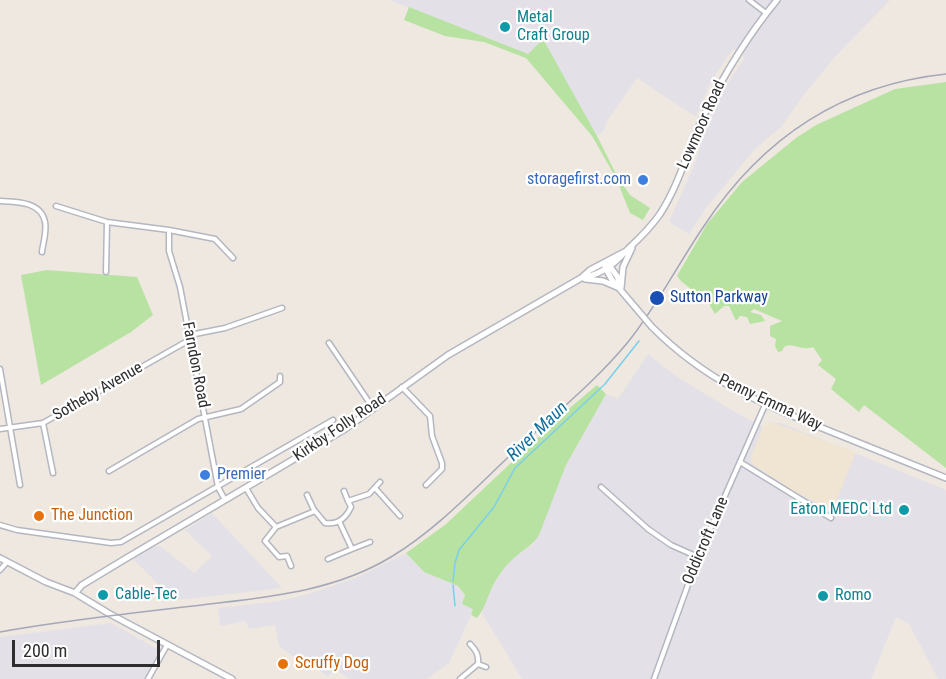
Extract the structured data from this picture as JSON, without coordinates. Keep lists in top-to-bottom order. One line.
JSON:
{"streets":{"main road":["Lowmoor Road","Penny Emma Way","Kirkby Folly Road"],"street":["Farndon Road","Sotheby Avenue","Oddicroft Lane"]},"crossings":[["Lowmoor Road","Penny Emma Way"],["Lowmoor Road","Kirkby Folly Road"],["Farndon Road","Sotheby Avenue"],["Farndon Road","Kirkby Folly Road"],["Penny Emma Way","Oddicroft Lane"]],"water":["River Maun"],"places":["Metal Craft Group","storagefirst.com","Sutton Parkway","Premier","Eaton MEDC Ltd","The Junction","Cable-Tec","Romo","Scruffy Dog"],"scale_bar":"200 m"}
